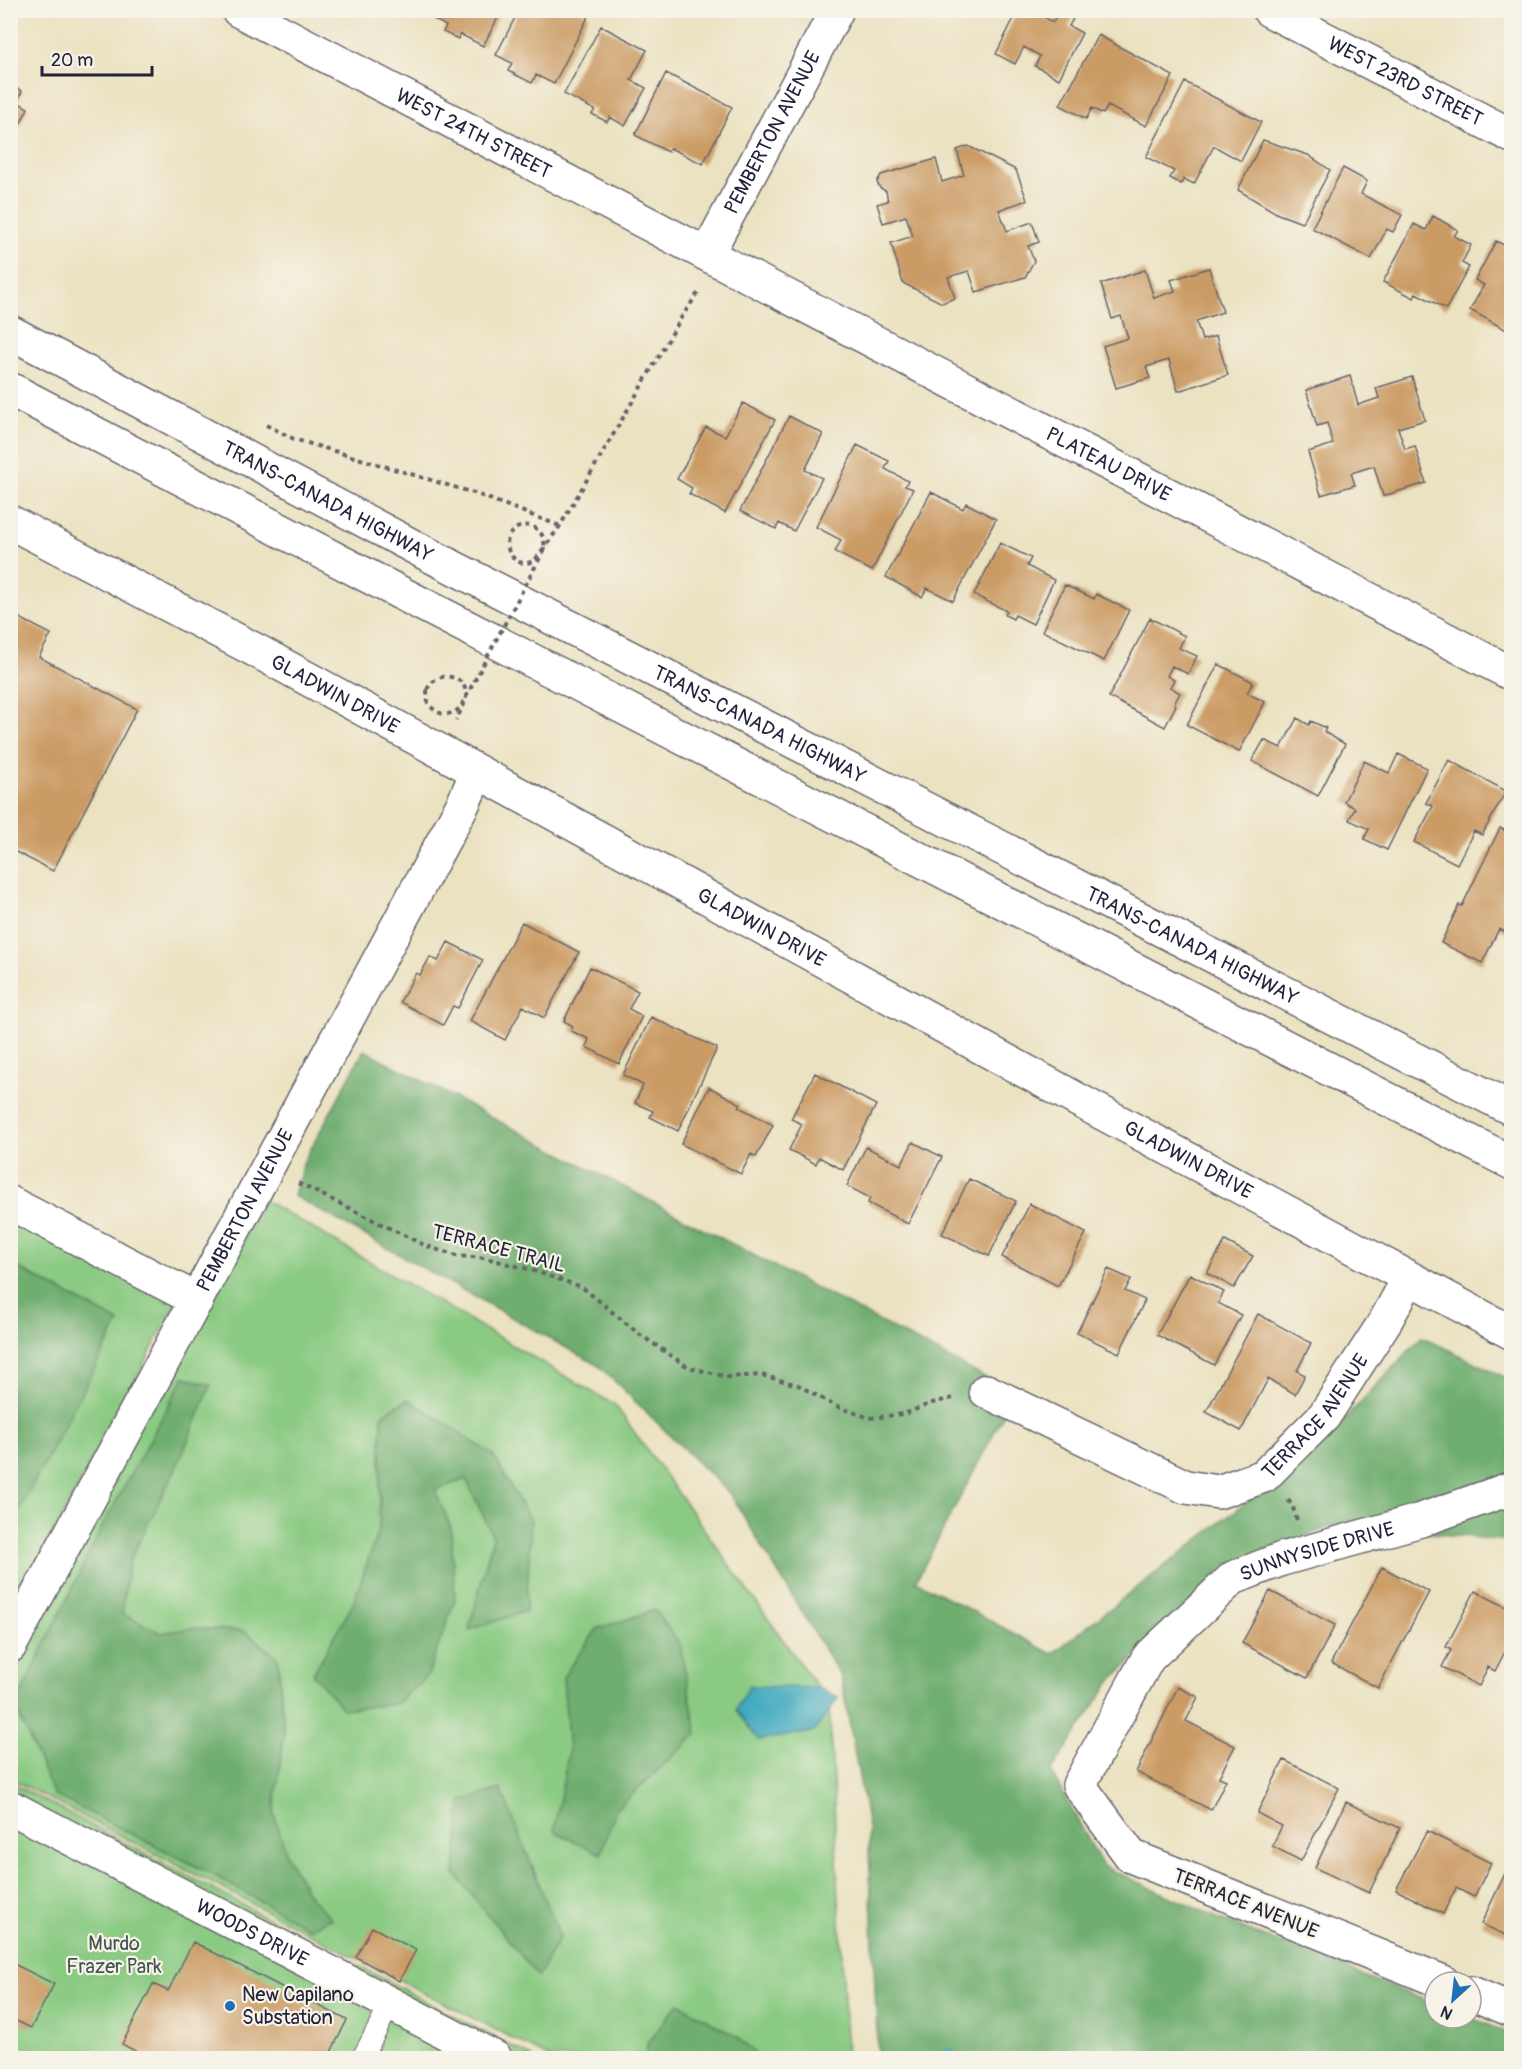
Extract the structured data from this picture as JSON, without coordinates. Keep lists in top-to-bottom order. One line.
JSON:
{"streets":{"main road":["WEST 23RD STREET","WEST 24TH STREET","PEMBERTON AVENUE","PLATEAU DRIVE","TRANS-CANADA HIGHWAY","GLADWIN DRIVE","TERRACE AVENUE","SUNNYSIDE DRIVE","WOODS DRIVE"],"path":["TERRACE TRAIL"]},"crossings":[["WEST 24TH STREET","PEMBERTON AVENUE"],["WEST 24TH STREET","PLATEAU DRIVE"],["PEMBERTON AVENUE","PLATEAU DRIVE"],["PEMBERTON AVENUE","GLADWIN DRIVE"],["PEMBERTON AVENUE","TERRACE TRAIL"],["GLADWIN DRIVE","TERRACE AVENUE"],["TERRACE TRAIL","TERRACE AVENUE"],["TERRACE AVENUE","SUNNYSIDE DRIVE"]],"parks":["Murdo Frazer Park"],"places":["New Capilano Substation"],"scale_bar":"20 m","north":"bottom left"}
